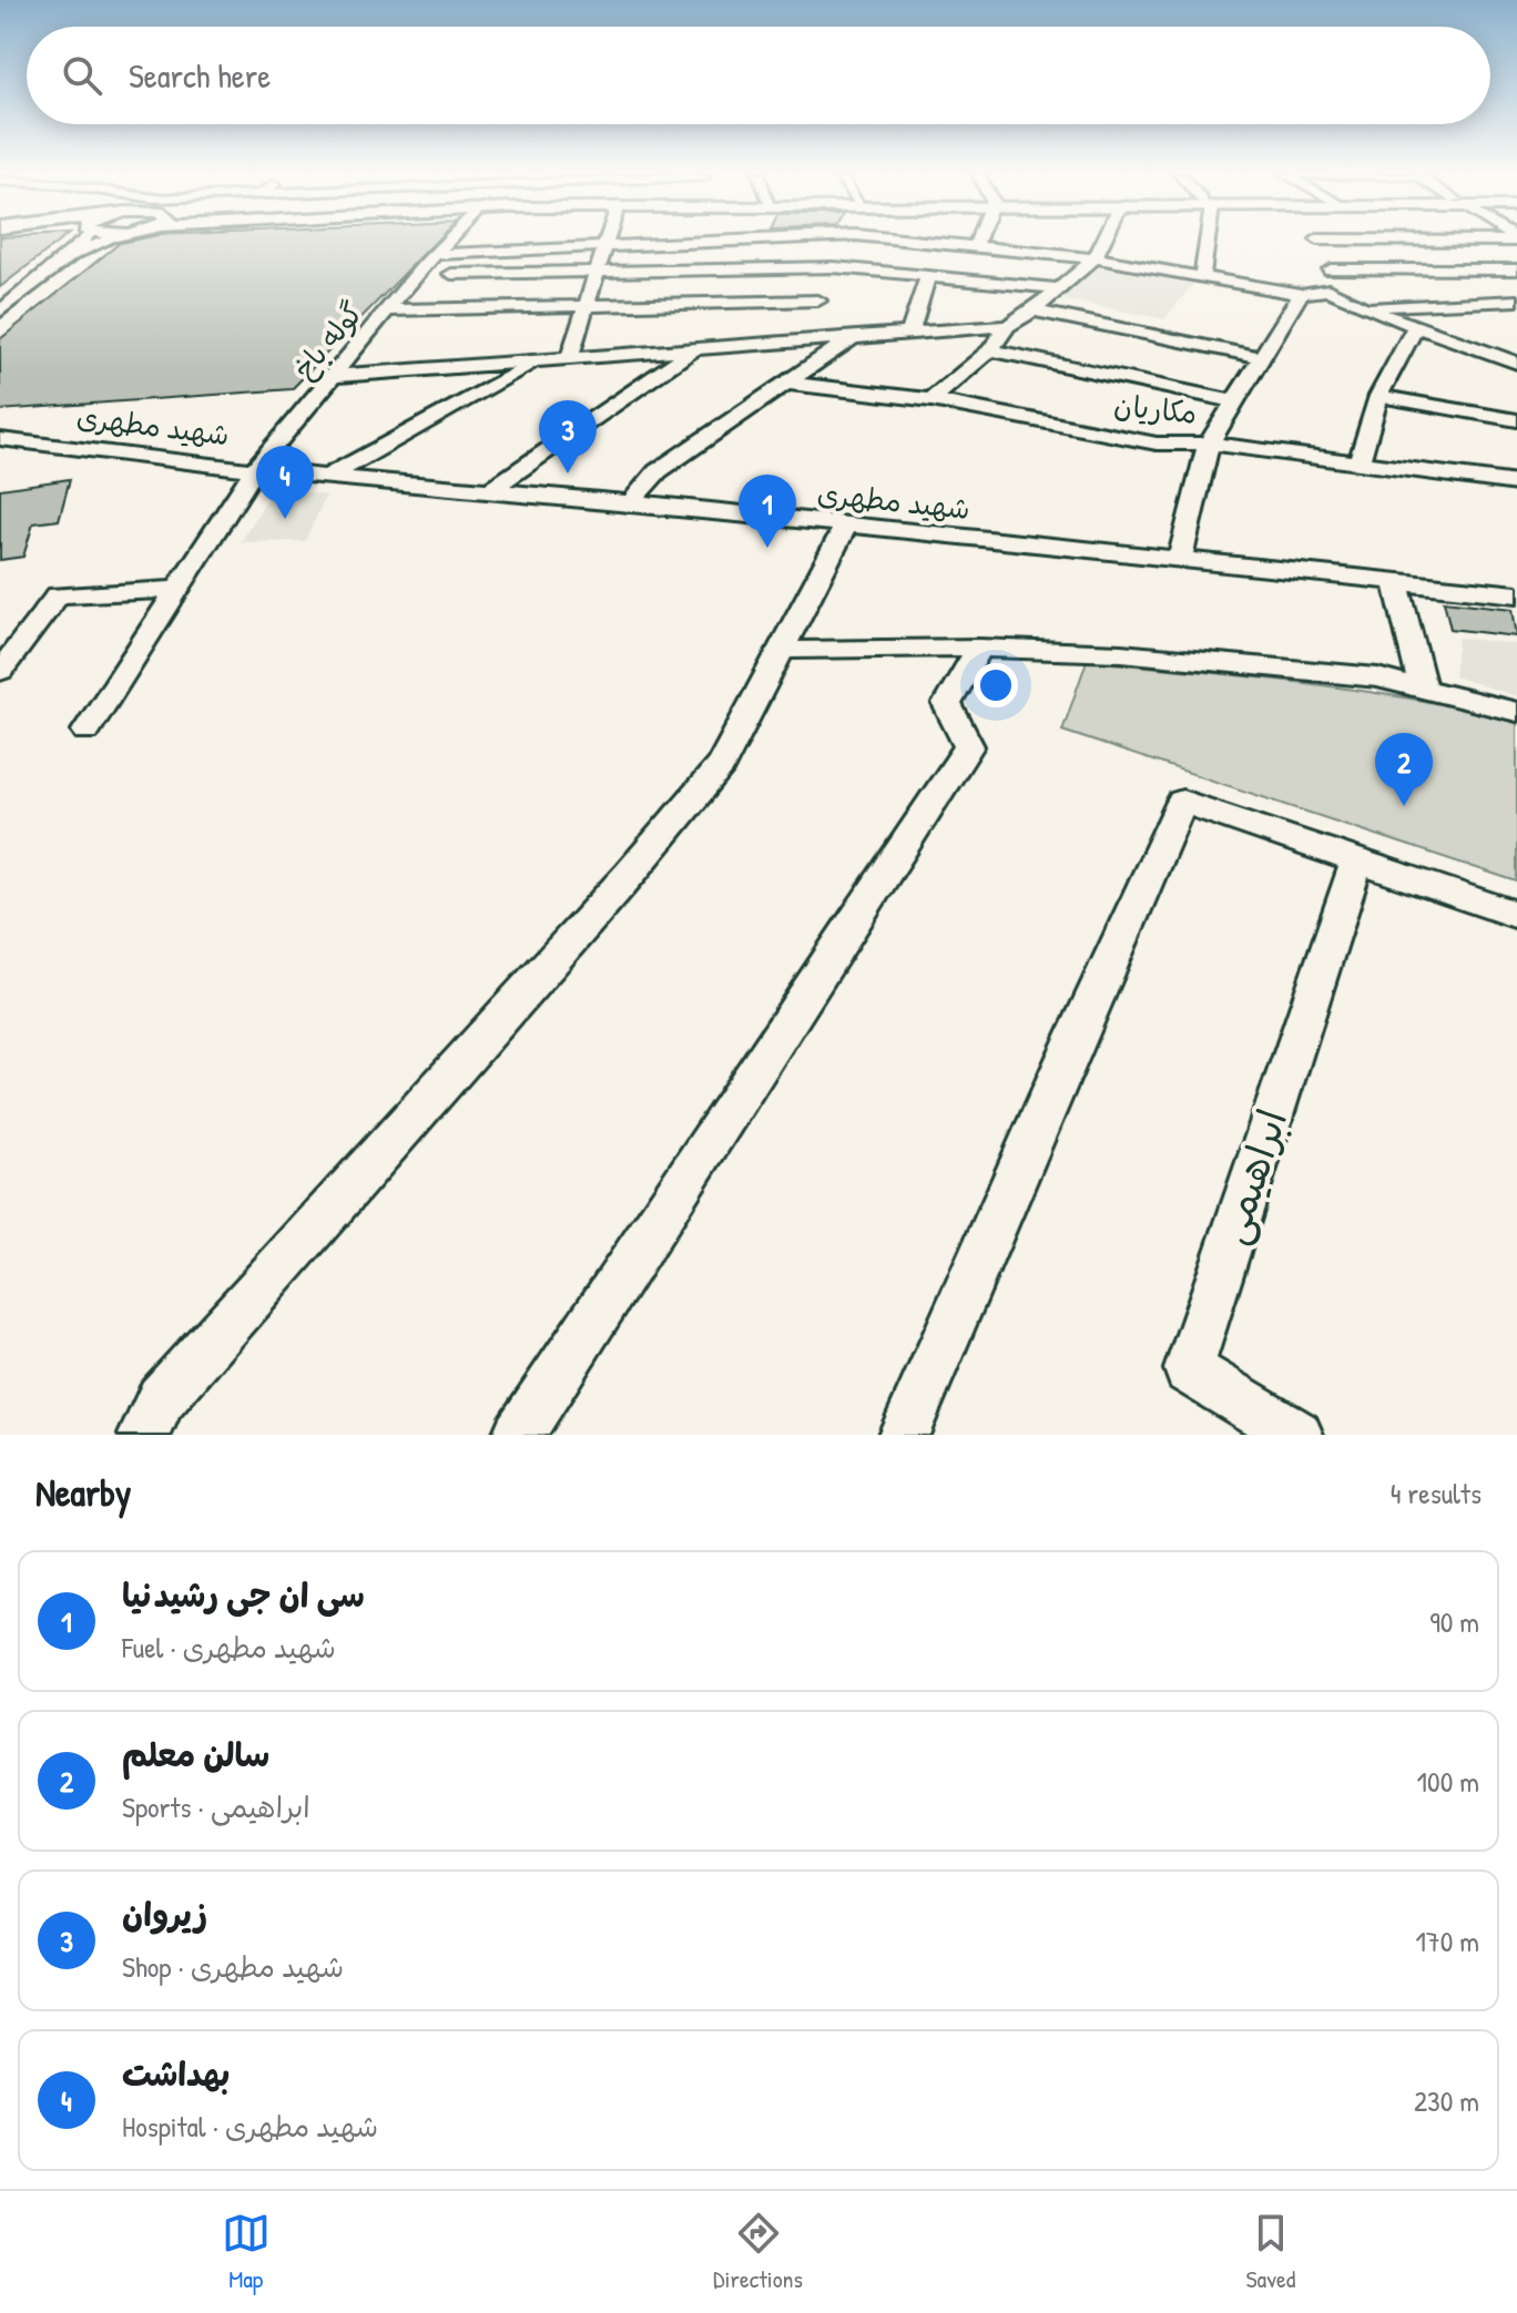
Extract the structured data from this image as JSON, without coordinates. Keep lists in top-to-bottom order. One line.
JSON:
{"streets":{"street":["گوله باخ","مکاریان","شهید مطهری","ابراهیمی"]},"crossings":[["گوله باخ","شهید مطهری"]],"page":{"search":"Search here","pins":["3","4","1","2"],"heading":["Nearby","4 results"],"list":[{"mark":"1","name":"سی ان جی رشیدنیا","note":"Fuel · شهید مطهری","value":"90 m"},{"mark":"2","name":"سالن معلم","note":"Sports · ابراهیمی","value":"100 m"},{"mark":"3","name":"زیروان","note":"Shop · شهید مطهری","value":"170 m"},{"mark":"4","name":"بهداشت","note":"Hospital · شهید مطهری","value":"230 m"}],"nav":["Map","Directions","Saved"]}}
